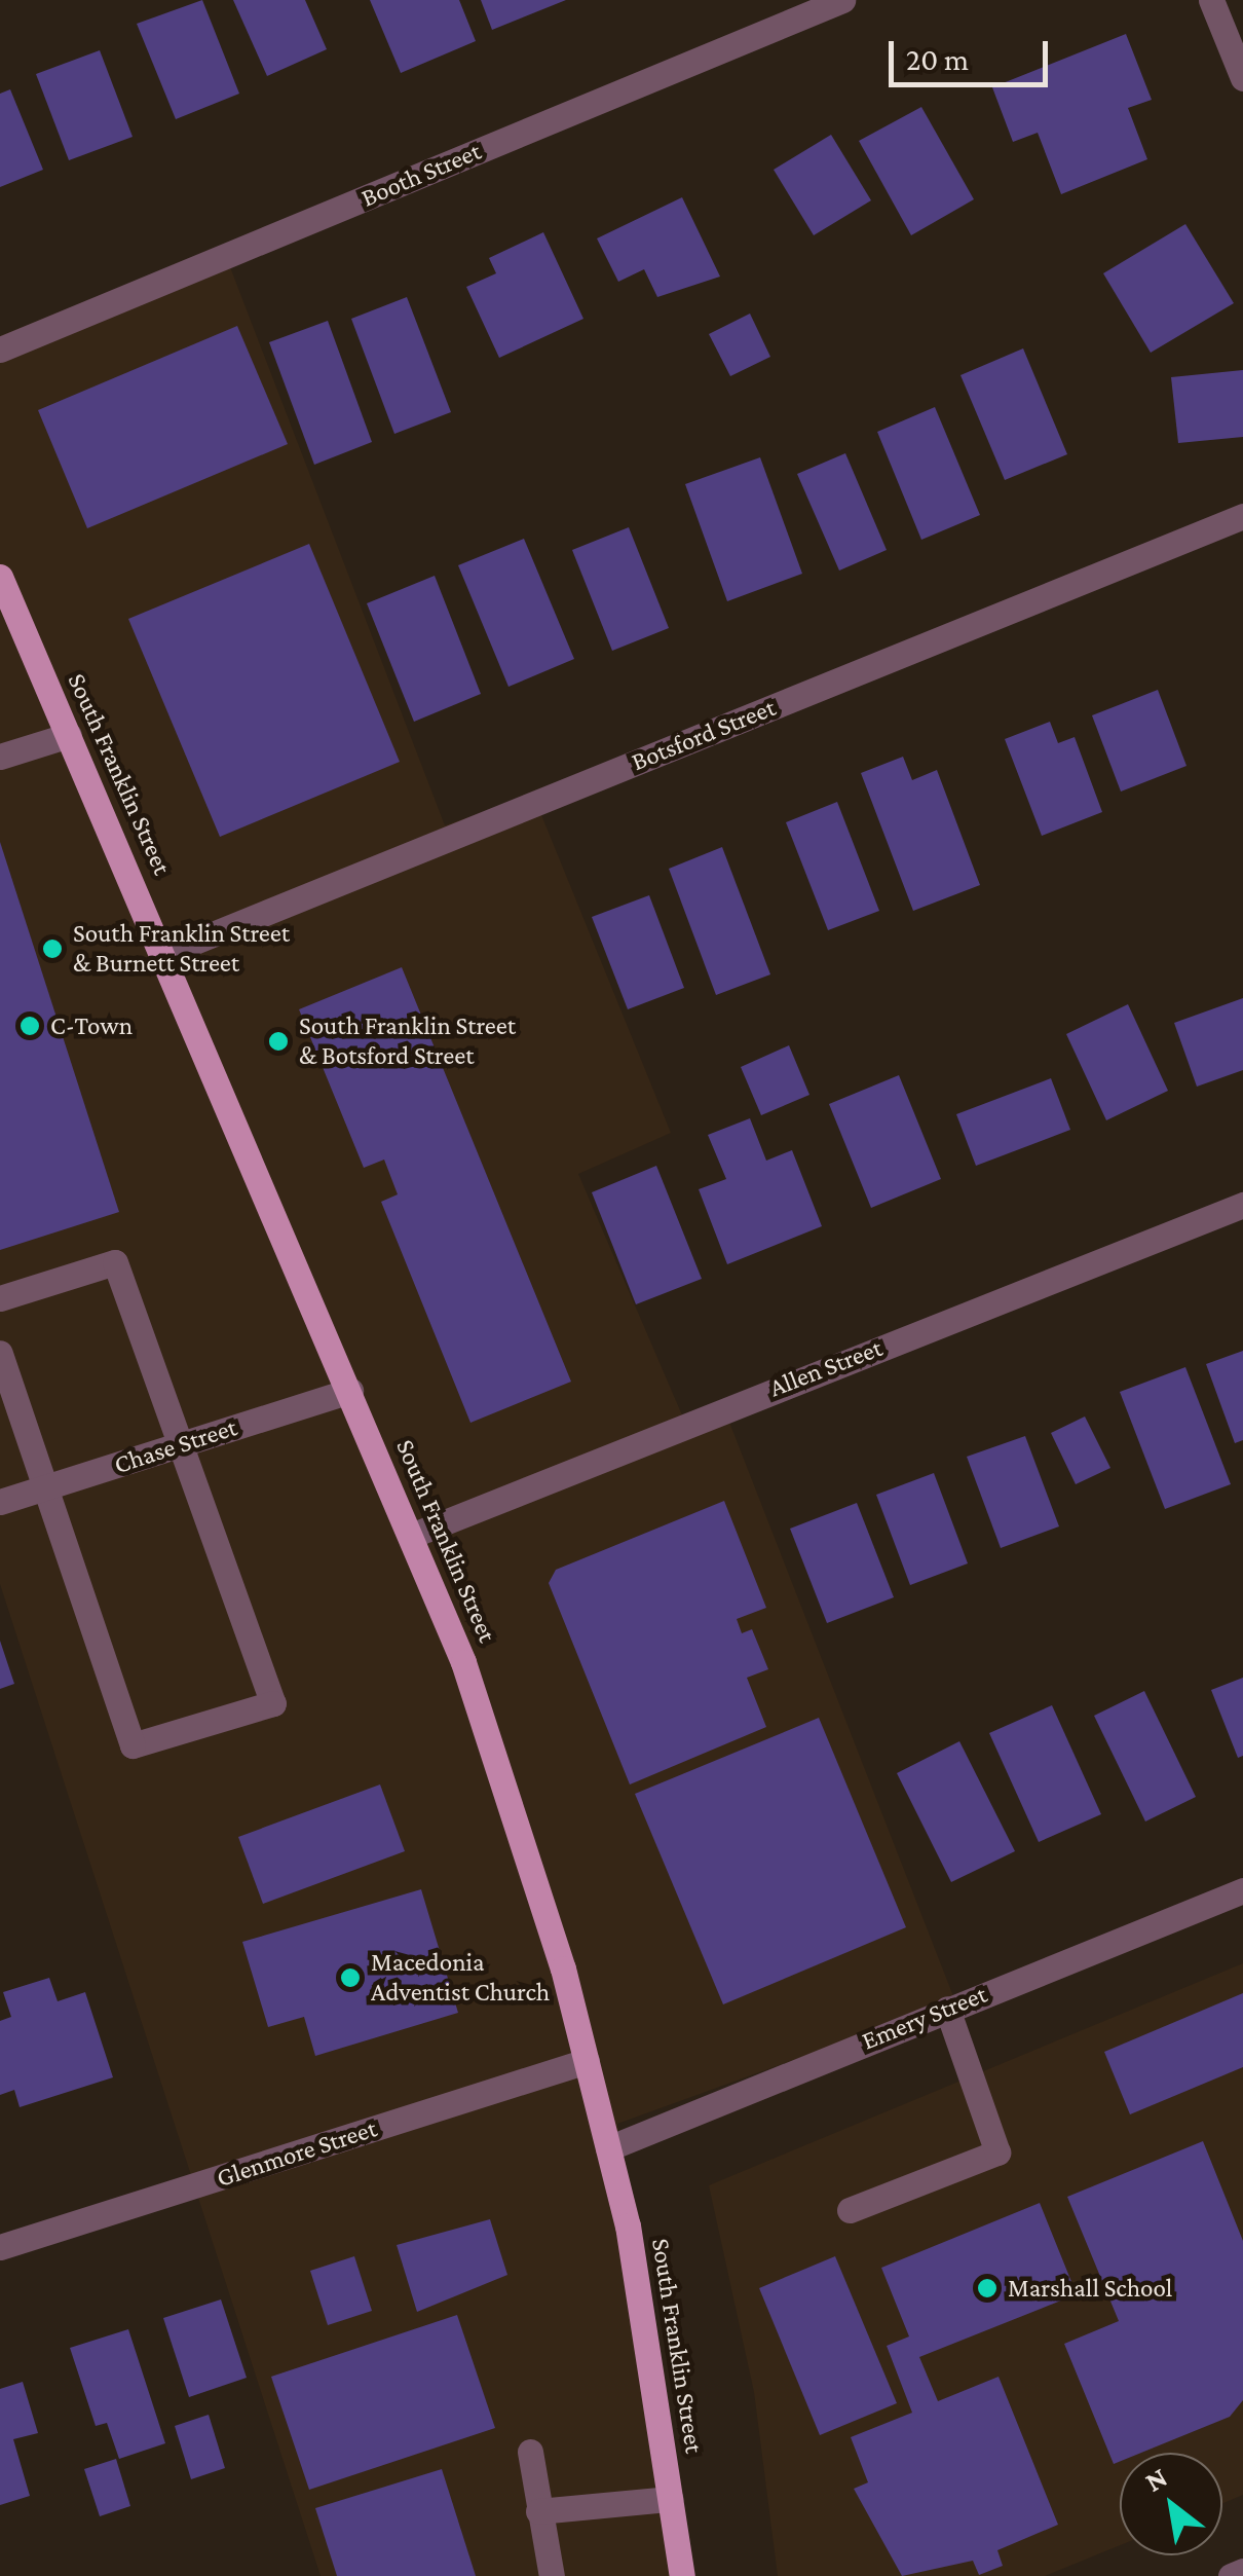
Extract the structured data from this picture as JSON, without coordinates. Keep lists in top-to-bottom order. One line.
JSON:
{"streets":{"main road":["South Franklin Street"],"street":["Booth Street","Botsford Street","Allen Street","Chase Street","Emery Street","Glenmore Street"]},"crossings":[["Botsford Street","South Franklin Street"],["South Franklin Street","Allen Street"],["South Franklin Street","Chase Street"],["South Franklin Street","Emery Street"],["South Franklin Street","Glenmore Street"]],"places":["South Franklin Street & Burnett Street","C-Town","South Franklin Street & Botsford Street","Macedonia Adventist Church","Marshall School"],"scale_bar":"20 m","north":"top left"}
